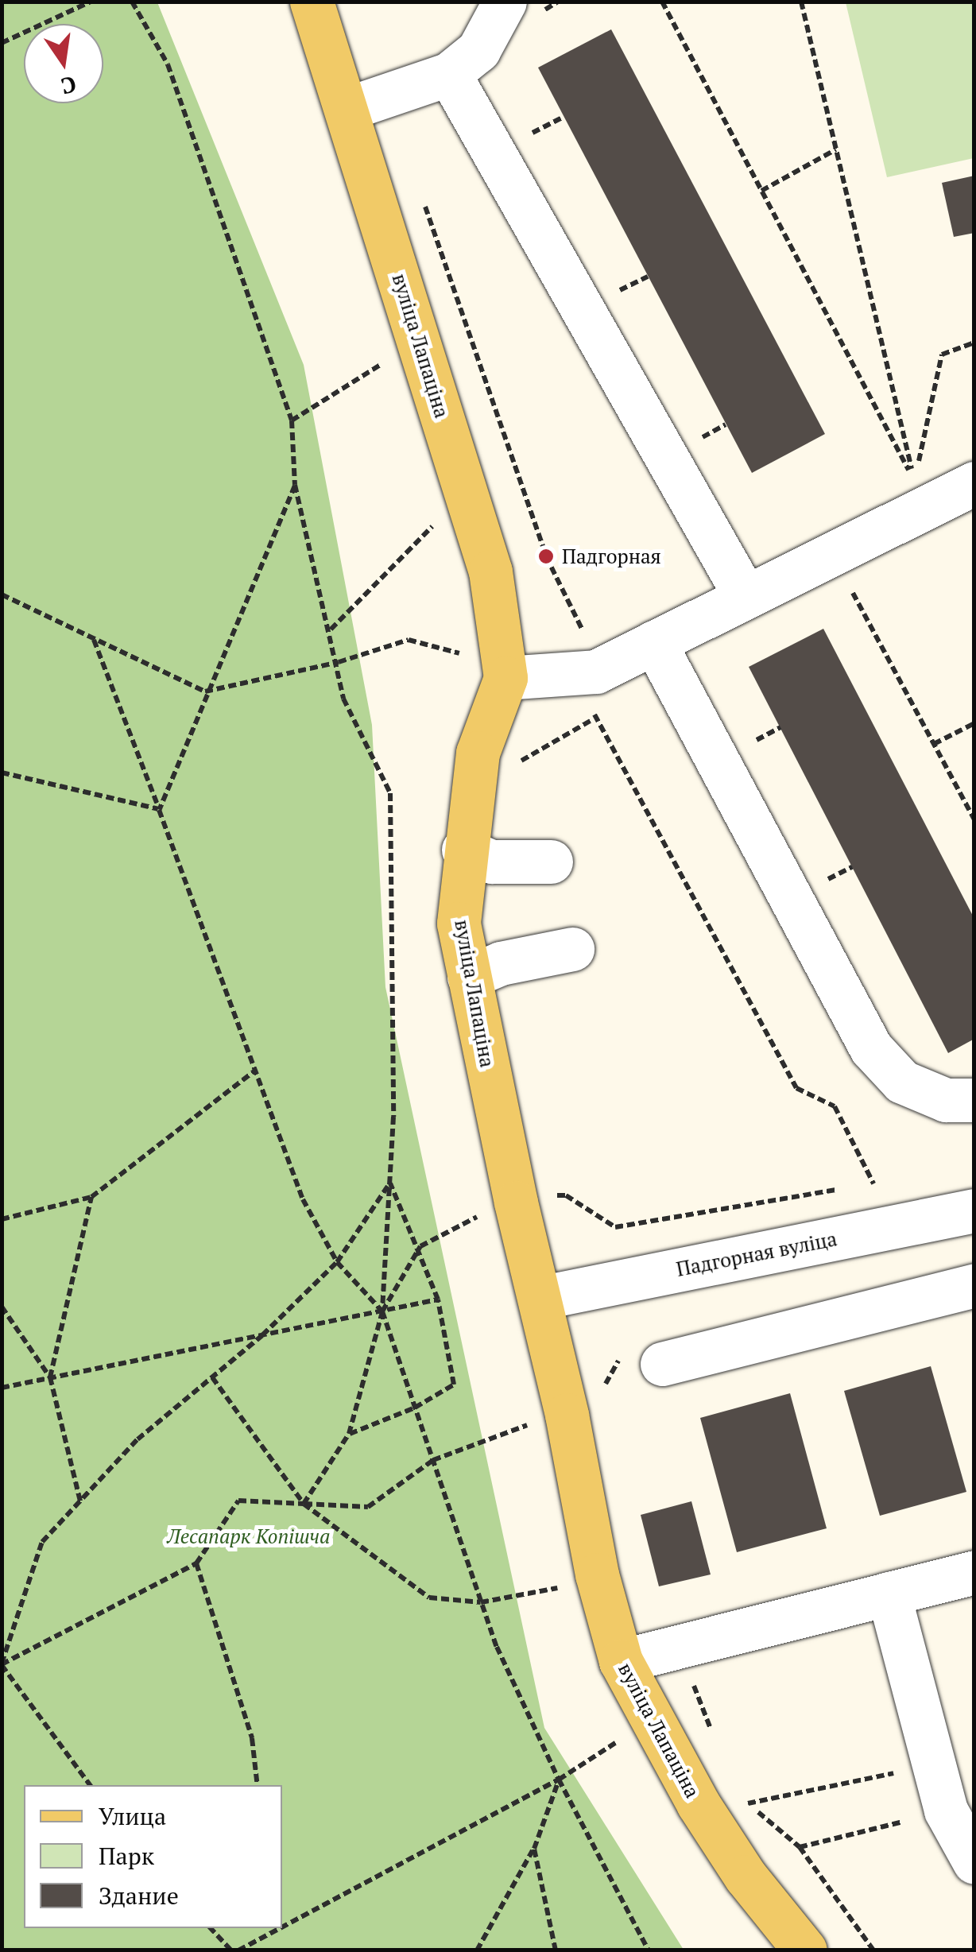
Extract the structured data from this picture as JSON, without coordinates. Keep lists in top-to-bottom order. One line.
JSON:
{"streets":{"main road":["вуліца Лапаціна"],"street":["Падгорная вуліца"]},"crossings":[["вуліца Лапаціна","Падгорная вуліца"]],"parks":["Лесапарк Копішча"],"places":["Падгорная"],"legend":["Улица","Парк","Здание"],"north":"bottom"}
